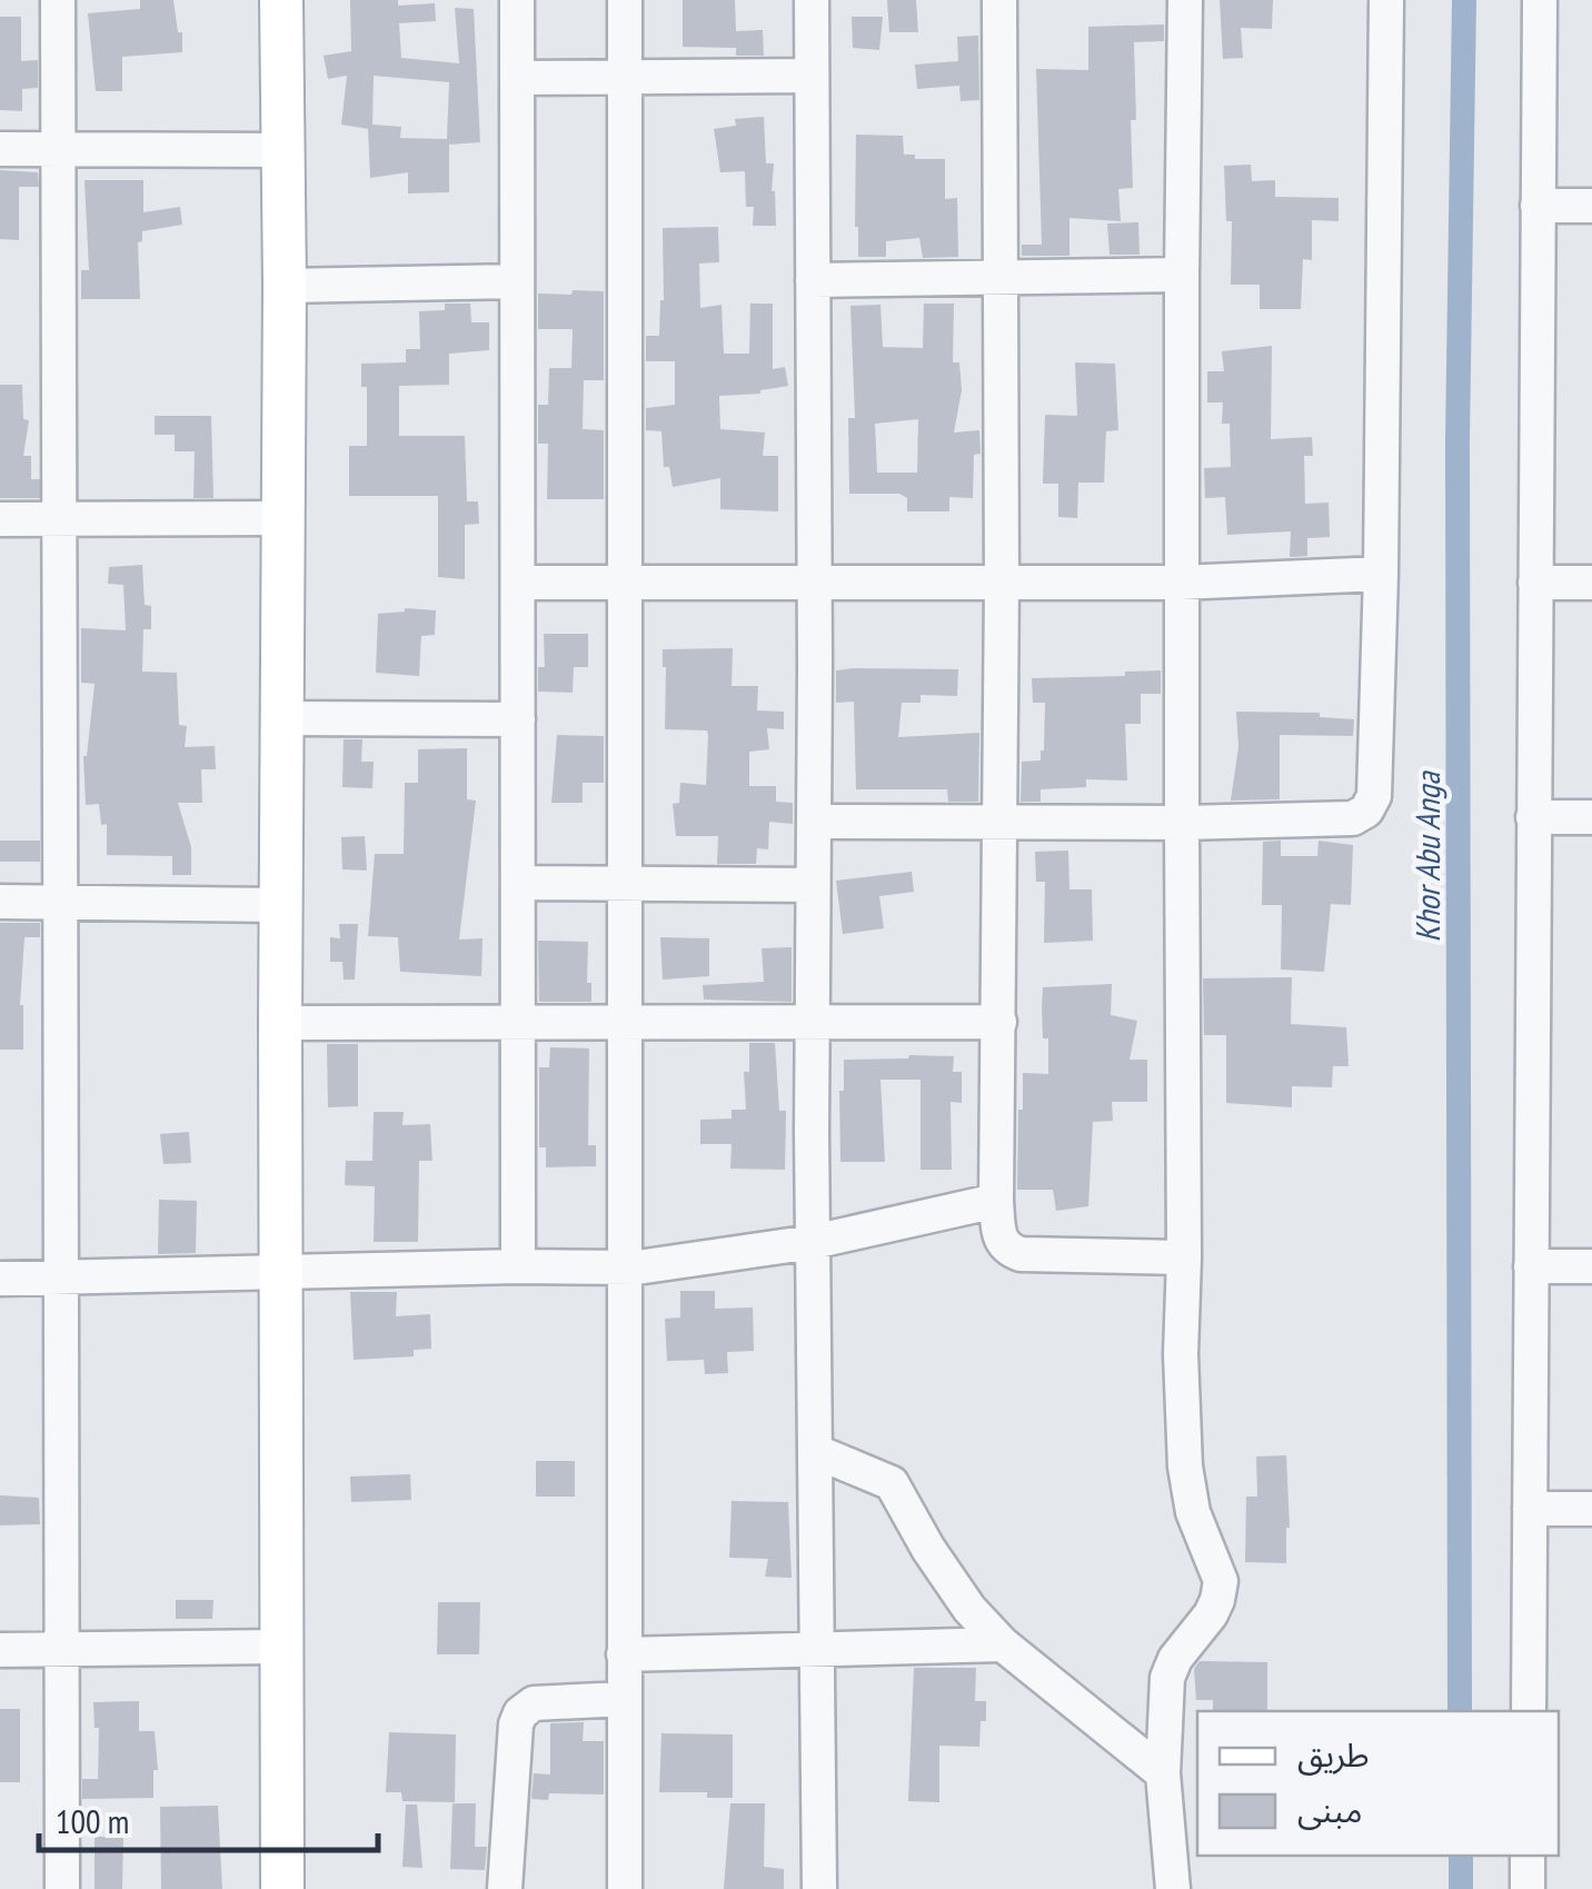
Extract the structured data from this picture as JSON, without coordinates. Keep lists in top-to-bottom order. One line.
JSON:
{"water":["Khor Abu Anga"],"legend":["طريق","مبنى"],"scale_bar":"100 m"}
